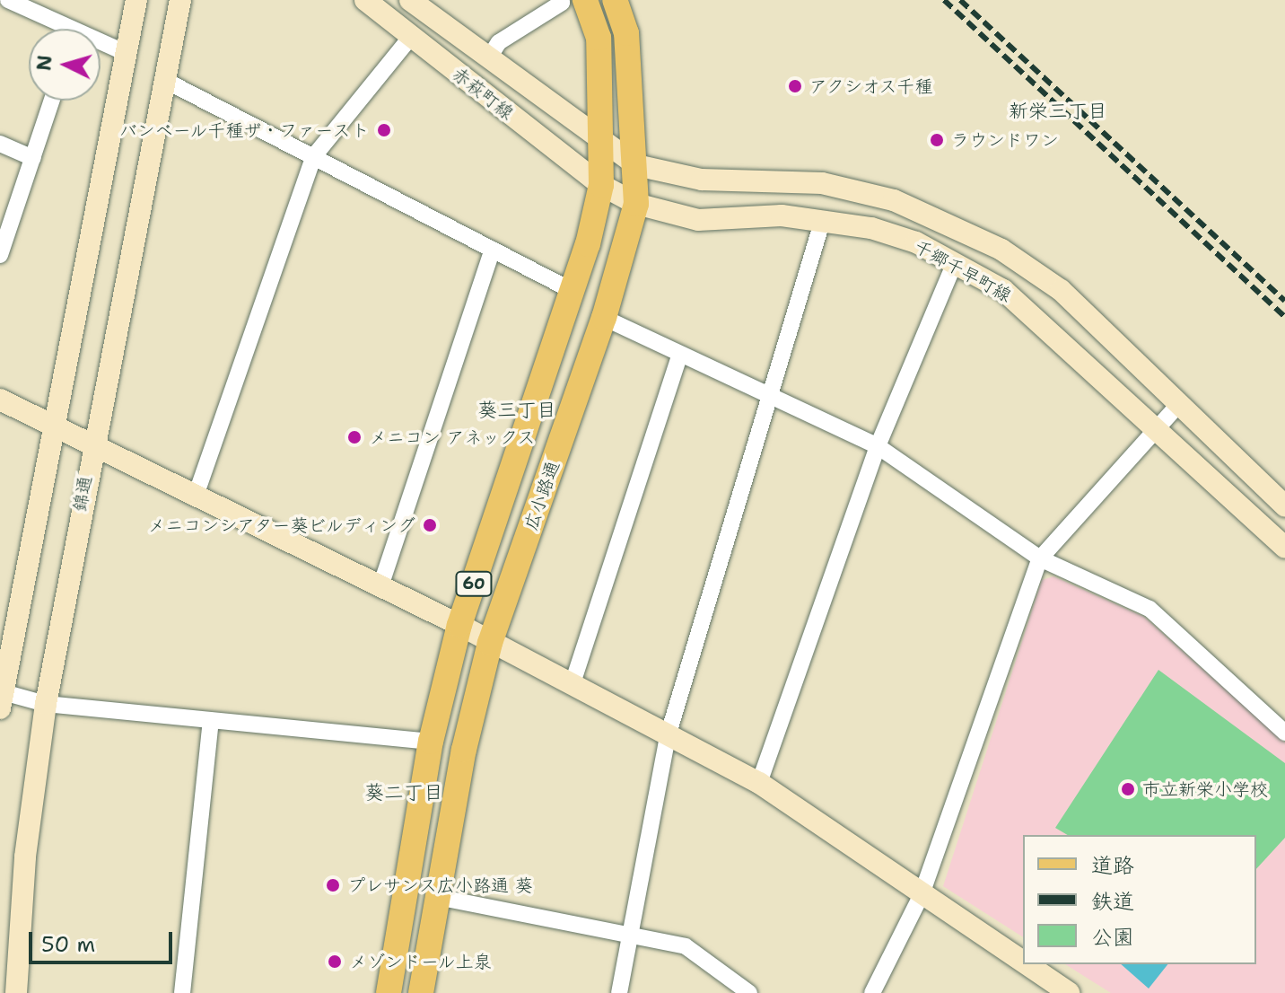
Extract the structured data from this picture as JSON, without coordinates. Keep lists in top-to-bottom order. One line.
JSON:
{"streets":{"main road":["広小路通","60"],"street":["赤萩町線","千郷千早町線","錦通"]},"crossings":[["赤萩町線","千郷千早町線"],["赤萩町線","広小路通"],["千郷千早町線","広小路通"]],"districts":["新栄三丁目","葵三丁目","葵二丁目"],"places":["アクシオス千種","バンベール千種ザ・ファースト","ラウンドワン","メニコン アネックス","メニコンシアター葵ビルディング","市立新栄小学校","プレサンス広小路通 葵","メゾンドール上泉"],"legend":["道路","鉄道","公園"],"scale_bar":"50 m","north":"left"}
